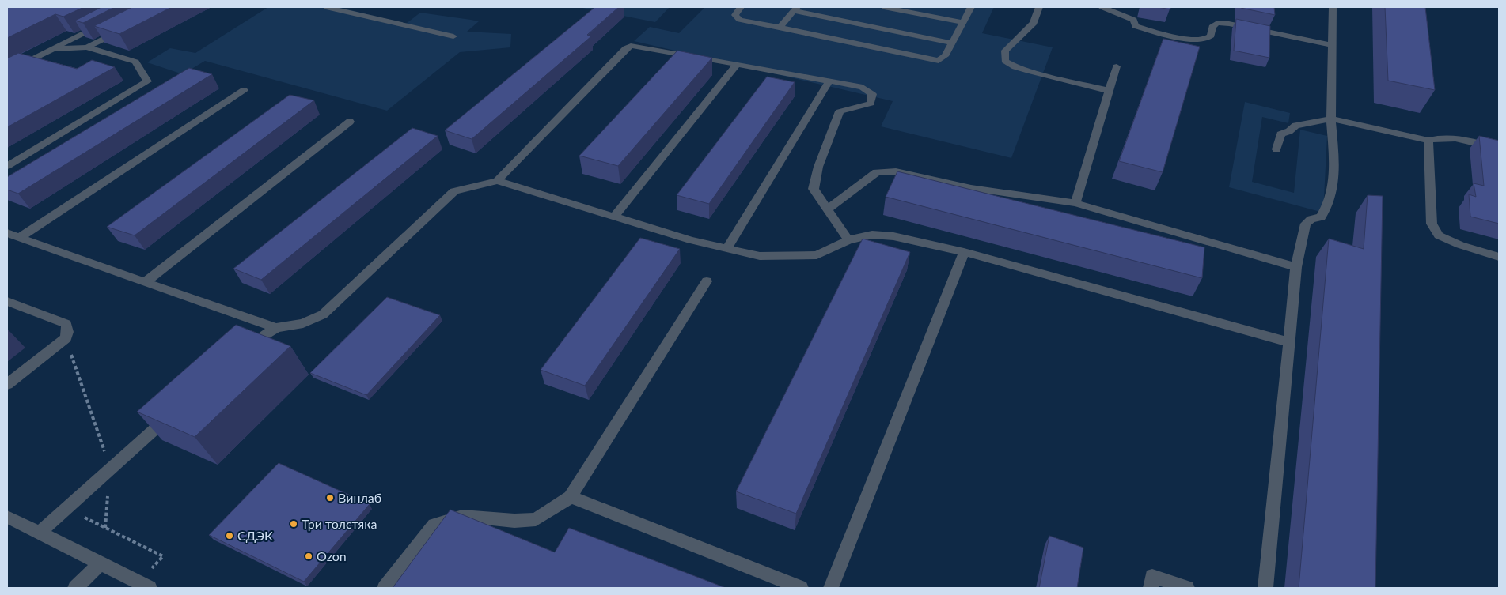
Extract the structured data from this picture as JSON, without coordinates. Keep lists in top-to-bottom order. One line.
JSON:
{"places":["Винлаб","Три толстяка","СДЭК","Ozon"]}
